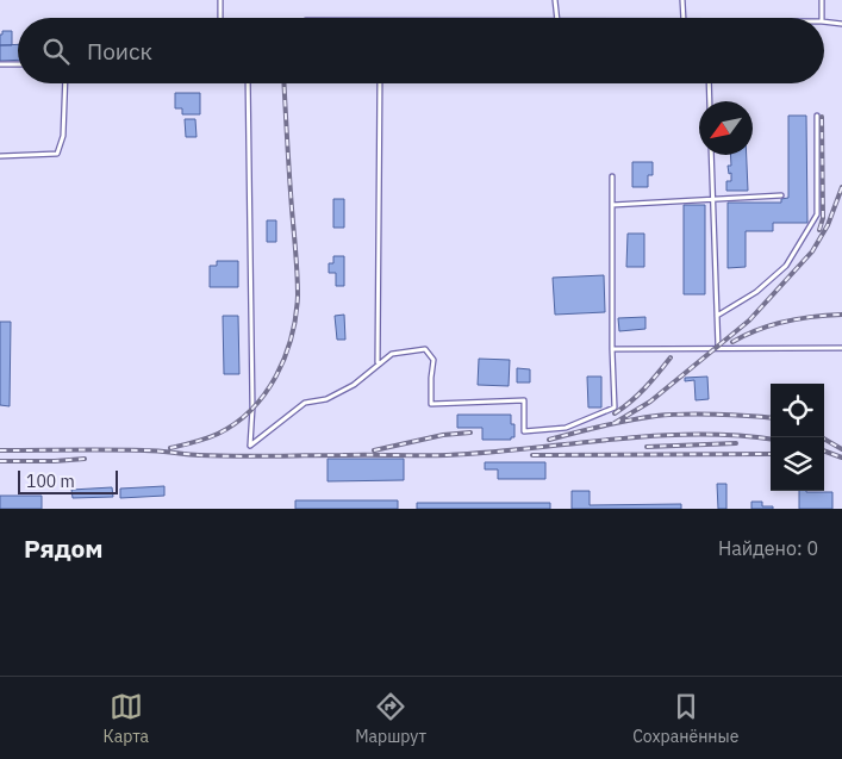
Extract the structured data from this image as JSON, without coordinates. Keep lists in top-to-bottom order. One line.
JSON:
{"scale_bar":"100 m","north":"bottom left","page":{"search":"Поиск","scale":"100 m","heading":["Рядом","Найдено: 0"],"nav":["Карта","Маршрут","Сохранённые"]}}
